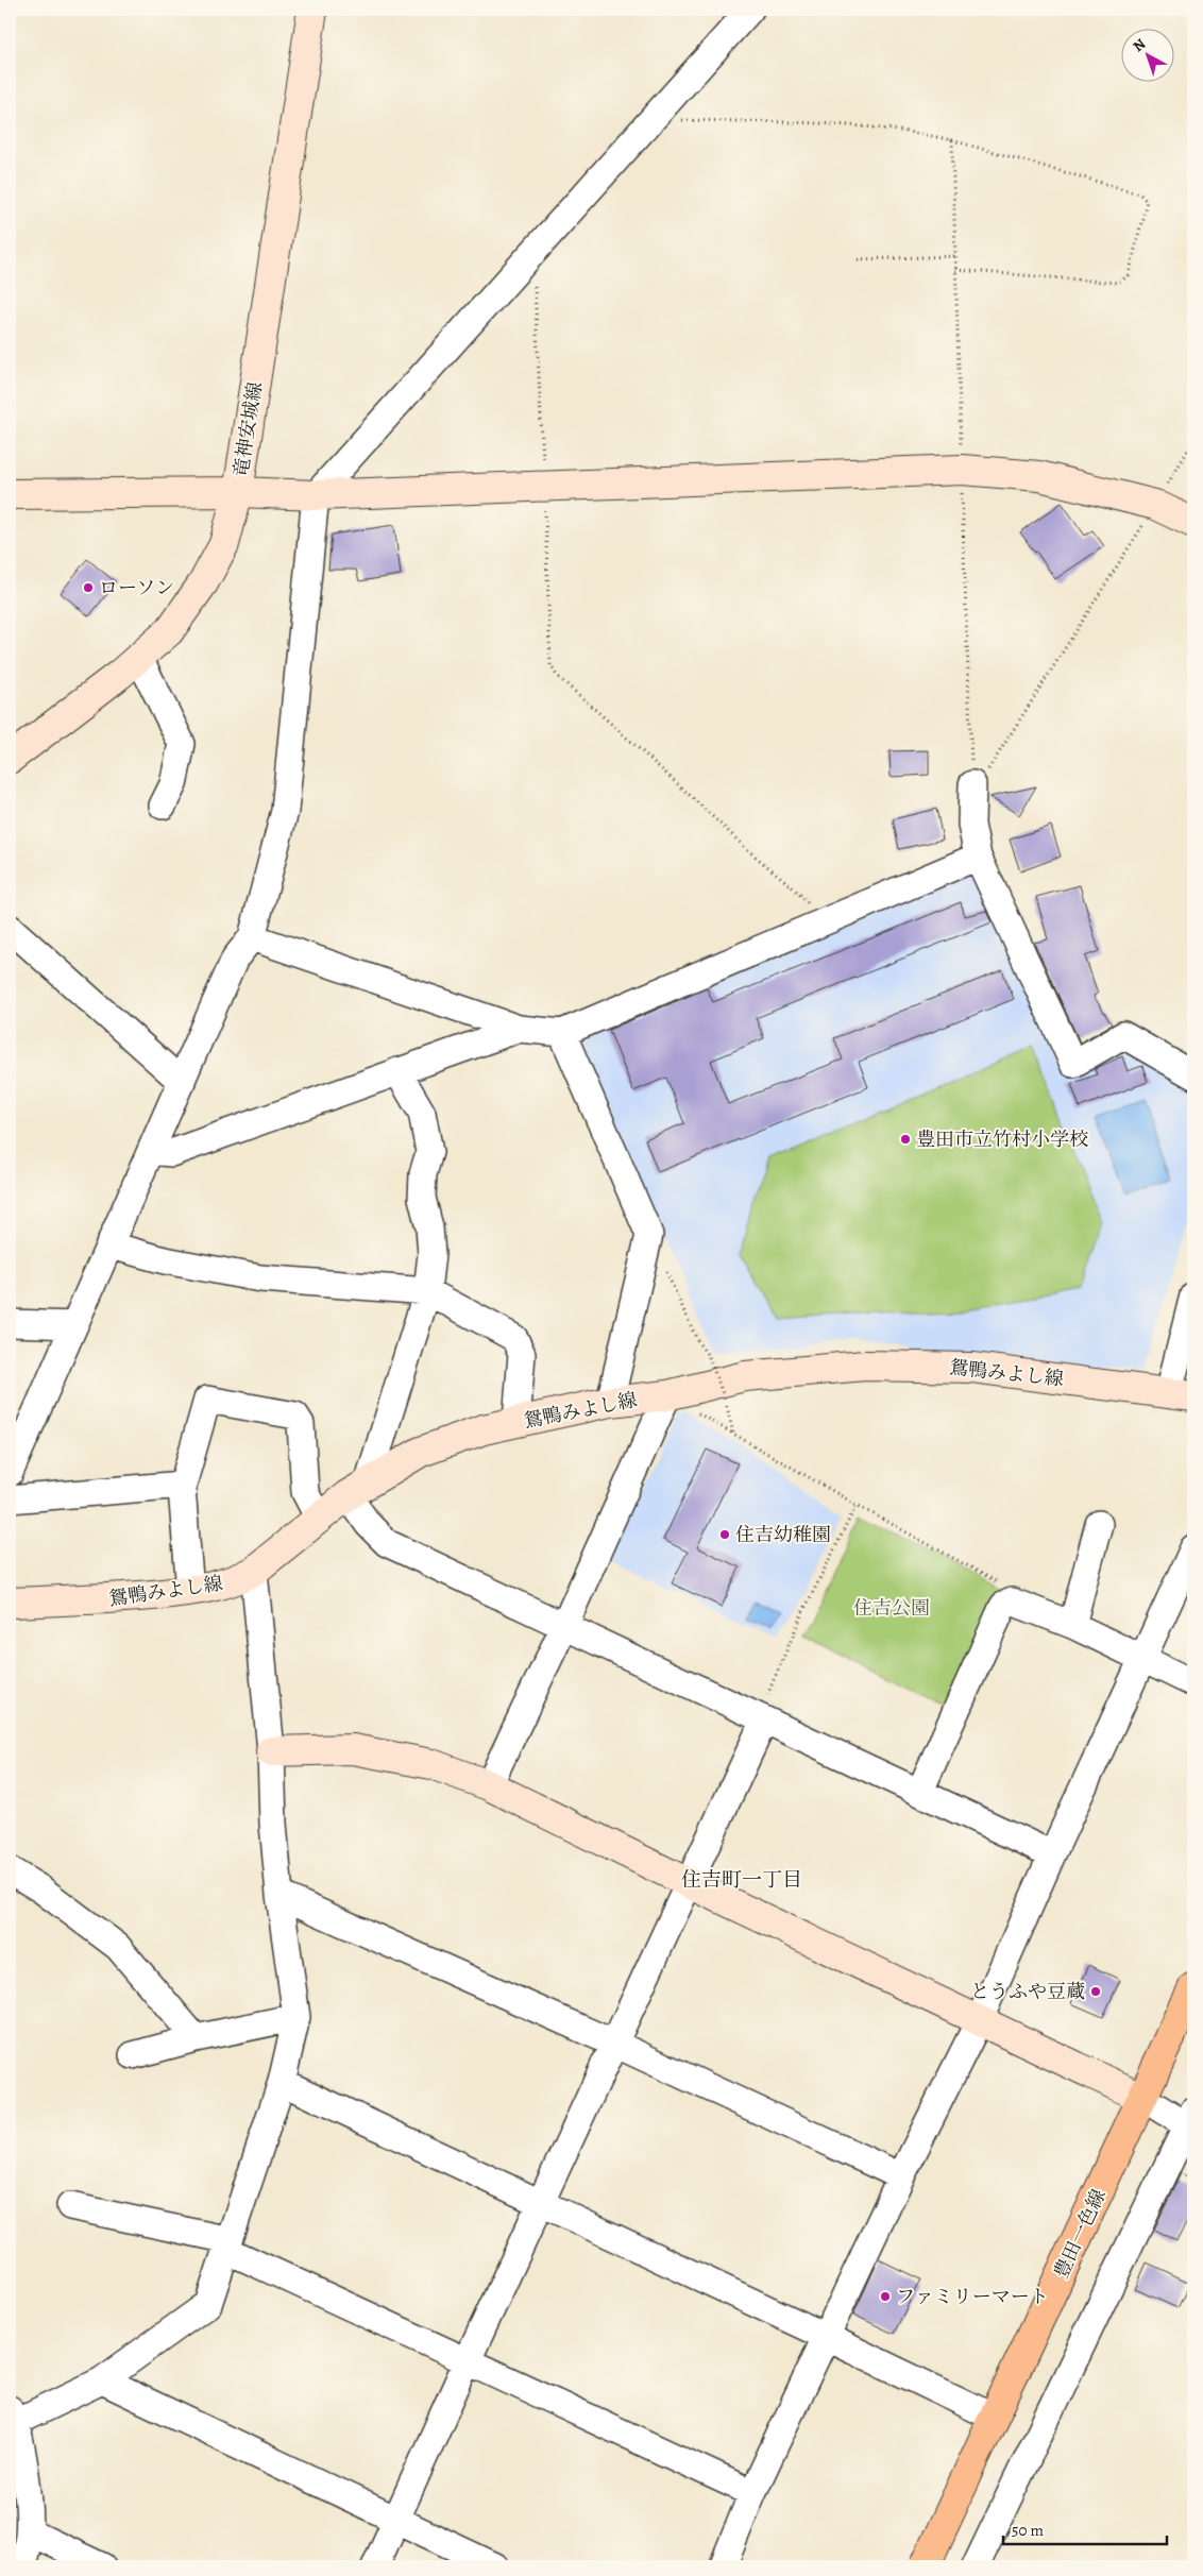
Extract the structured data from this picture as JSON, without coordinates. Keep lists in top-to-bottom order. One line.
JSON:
{"streets":{"main road":["豊田一色線"],"street":["竜神安城線","鴛鴨みよし線"]},"districts":["住吉町一丁目"],"parks":["住吉公園"],"places":["ローソン","豊田市立竹村小学校","住吉幼稚園","とうふや豆蔵","ファミリーマート"],"scale_bar":"50 m","north":"top left"}
